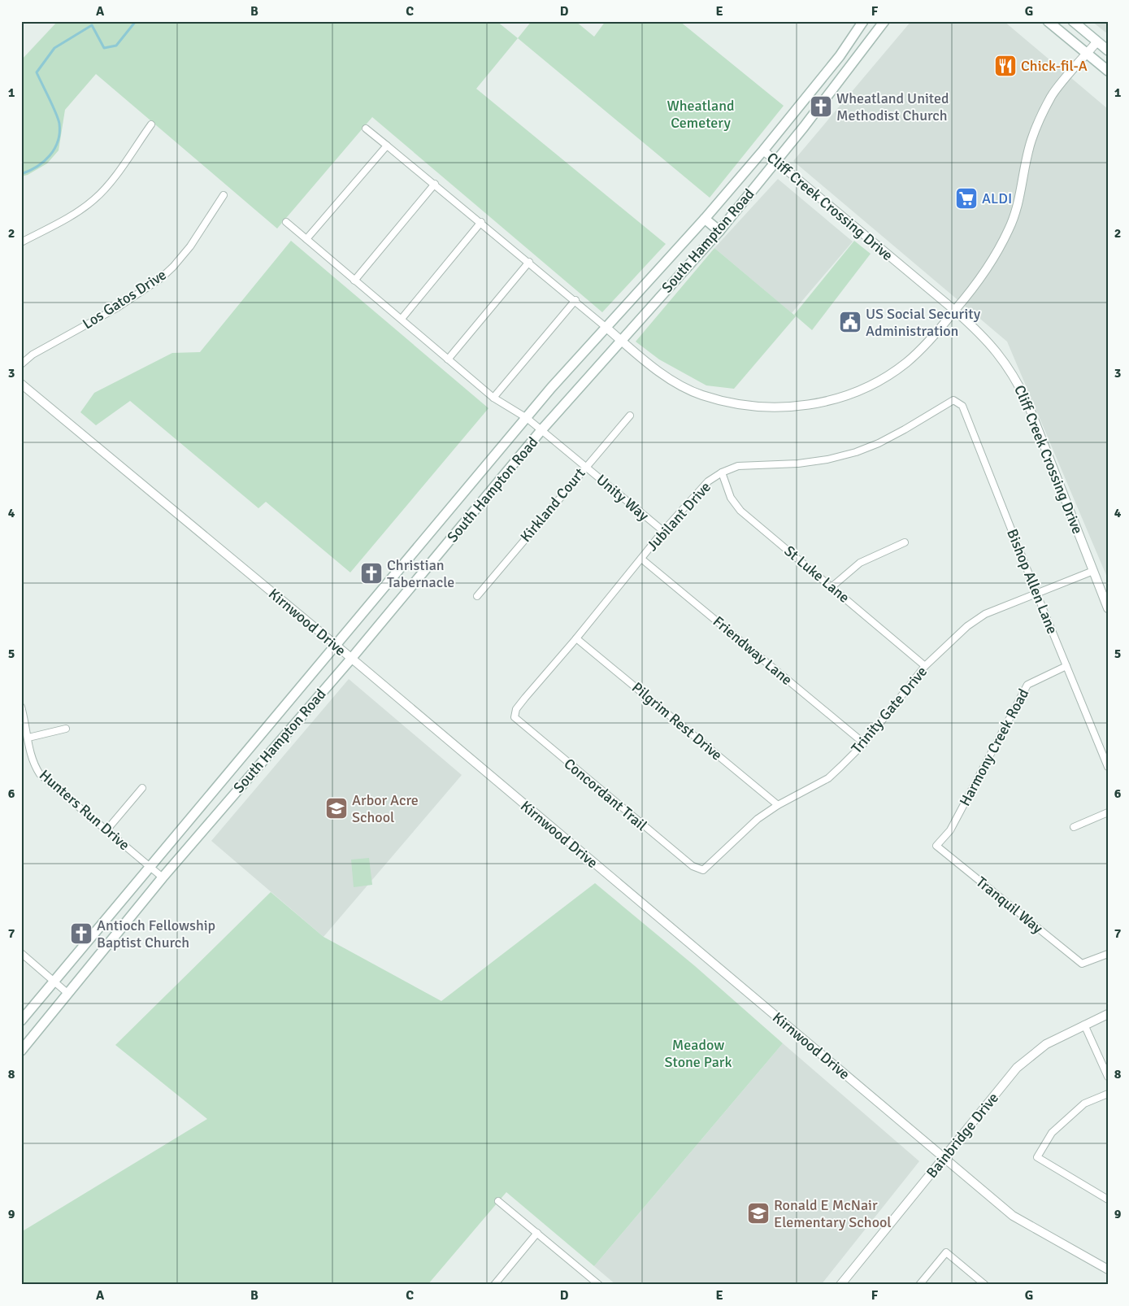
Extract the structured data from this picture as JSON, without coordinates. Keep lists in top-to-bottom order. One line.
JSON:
{"streets":{"main road":["South Hampton Road"],"street":["Cliff Creek Crossing Drive","Los Gatos Drive","Unity Way","Kirkland Court","Jubilant Drive","St Luke Lane","Bishop Allen Lane","Kirnwood Drive","Friendway Lane","Trinity Gate Drive","Pilgrim Rest Drive","Harmony Creek Road","Concordant Trail","Hunters Run Drive","Tranquil Way","Bainbridge Drive"]},"crossings":[["Cliff Creek Crossing Drive","South Hampton Road"],["Cliff Creek Crossing Drive","Trinity Gate Drive"],["South Hampton Road","Unity Way"],["South Hampton Road","Kirnwood Drive"],["South Hampton Road","Hunters Run Drive"],["Unity Way","Kirkland Court"],["Unity Way","Jubilant Drive"],["Jubilant Drive","St Luke Lane"],["Jubilant Drive","Bishop Allen Lane"],["Jubilant Drive","Friendway Lane"],["Jubilant Drive","Pilgrim Rest Drive"],["Jubilant Drive","Concordant Trail"],["St Luke Lane","Trinity Gate Drive"],["Bishop Allen Lane","Trinity Gate Drive"],["Bishop Allen Lane","Harmony Creek Road"],["Kirnwood Drive","Bainbridge Drive"],["Friendway Lane","Trinity Gate Drive"],["Trinity Gate Drive","Pilgrim Rest Drive"],["Trinity Gate Drive","Concordant Trail"],["Harmony Creek Road","Tranquil Way"]],"parks":["Wheatland Cemetery","Meadow Stone Park"],"places":{"restaurant":["Chick-fil-A"],"church":["Wheatland United Methodist Church","Christian Tabernacle","Antioch Fellowship Baptist Church"],"supermarket":["ALDI"],"public building":["US Social Security Administration"],"school or university":["Arbor Acre School","Ronald E McNair Elementary School"]},"grid":{"columns":["A","B","C","D","E","F","G"],"rows":["1","2","3","4","5","6","7","8","9"]}}
